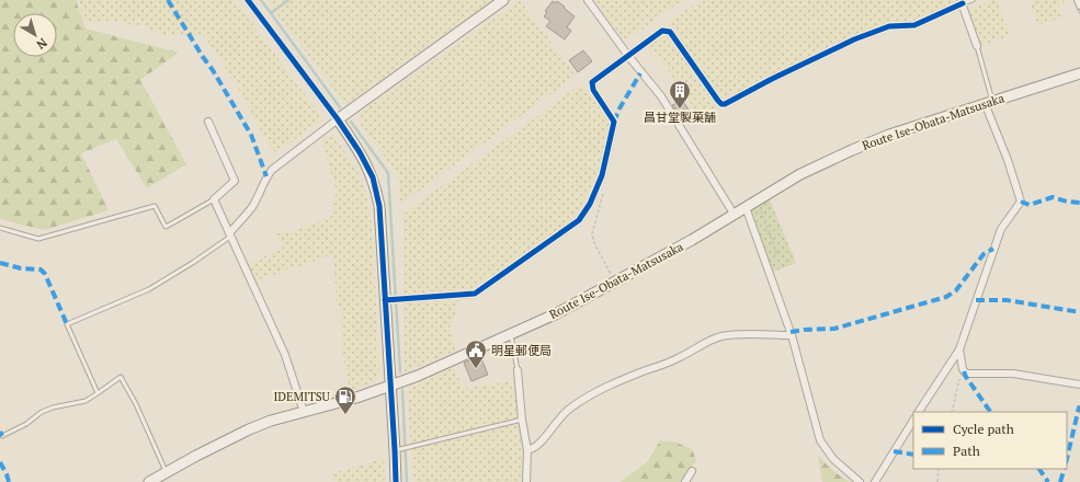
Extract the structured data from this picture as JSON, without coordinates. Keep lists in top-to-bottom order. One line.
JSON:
{"streets":{"main road":["Route Ise-Obata-Matsusaka"]},"places":{"building":["昌甘堂製菓舗"],"public building":["明星郵便局"],"fuel station":["IDEMITSU"]},"legend":["Cycle path","Path"],"north":"bottom right"}
